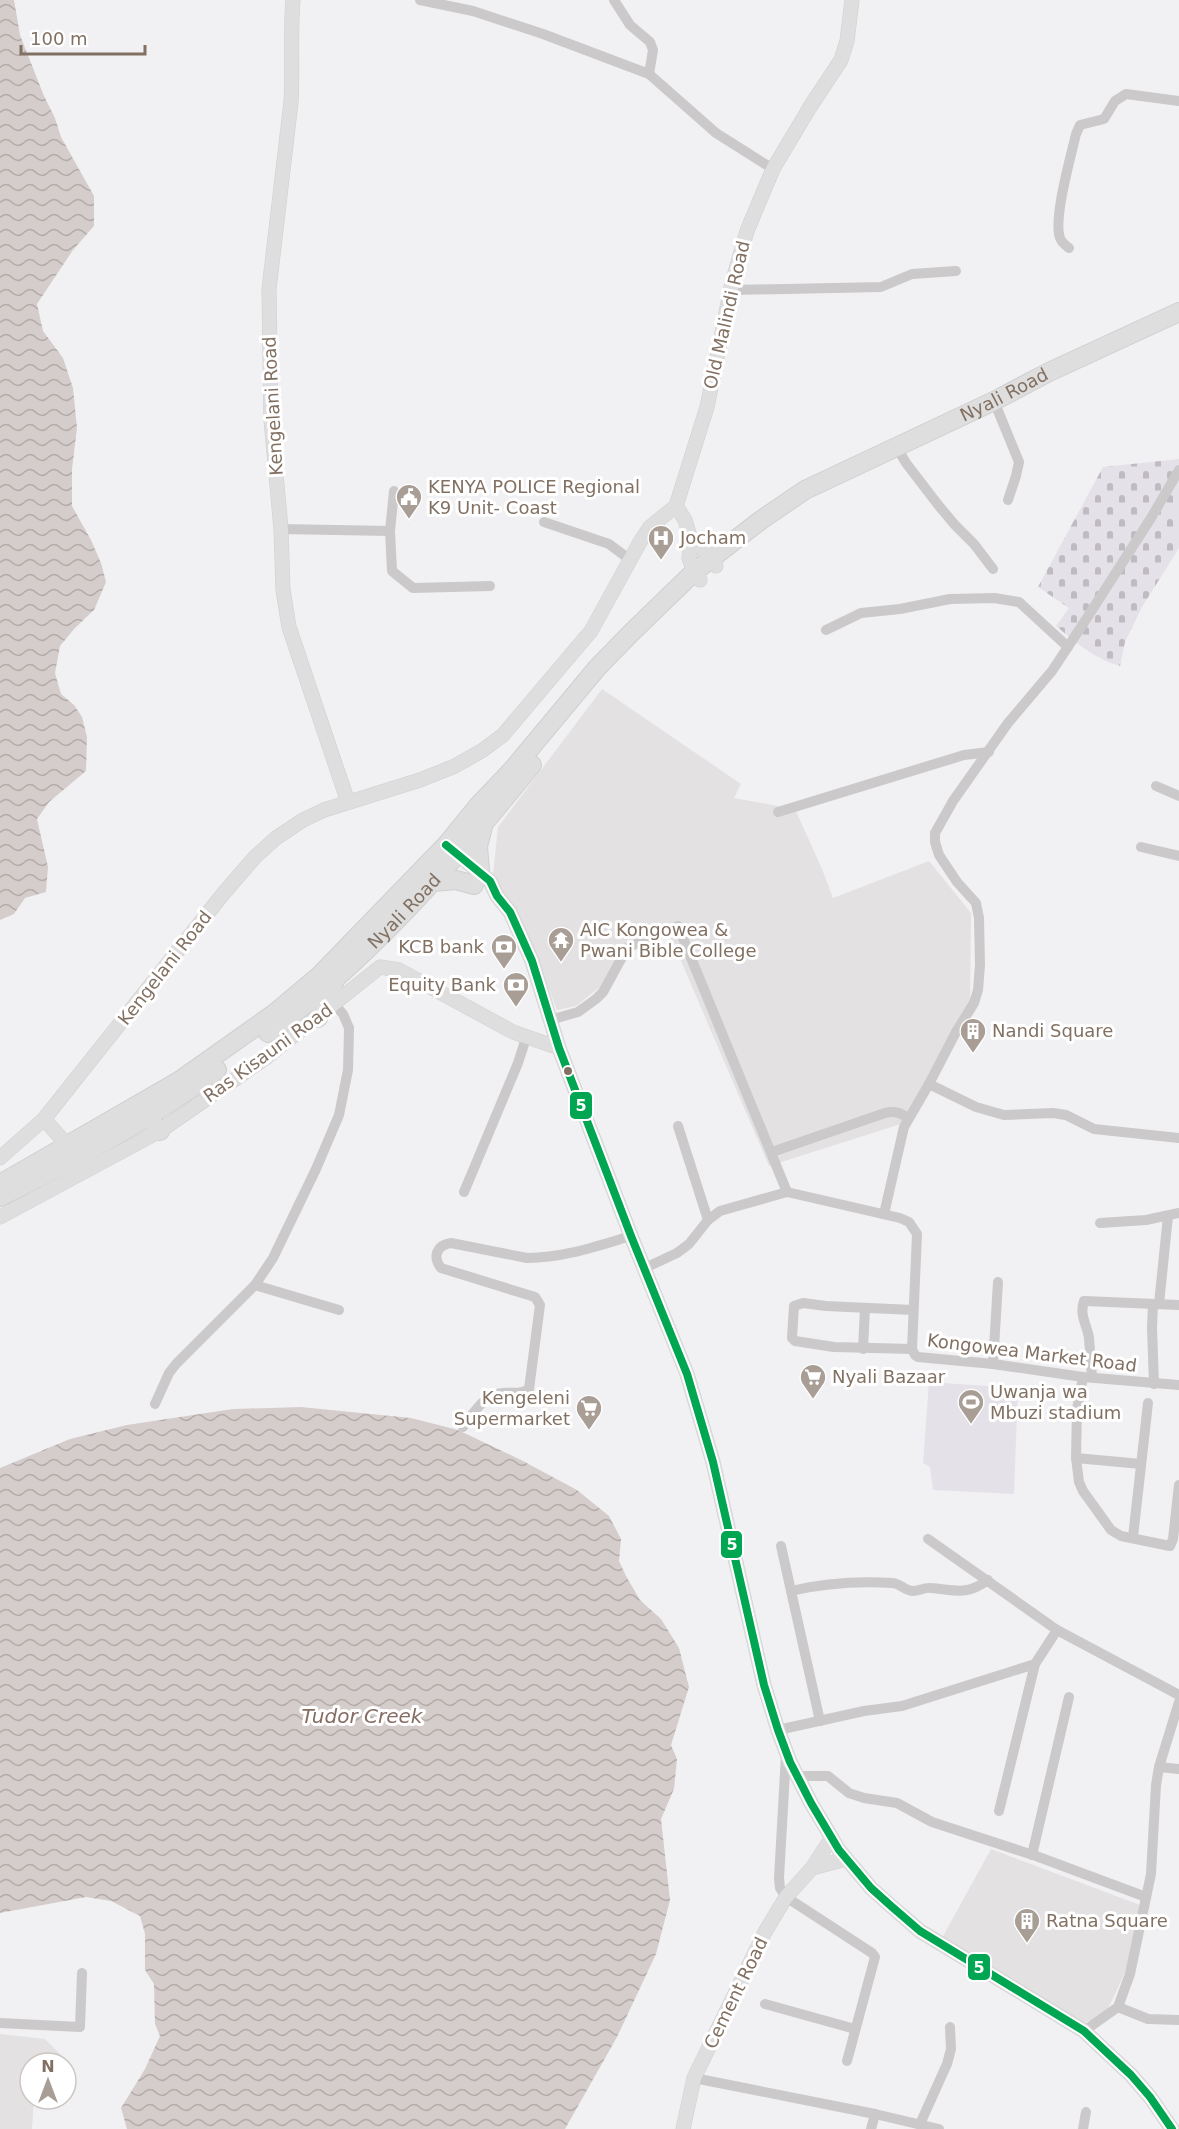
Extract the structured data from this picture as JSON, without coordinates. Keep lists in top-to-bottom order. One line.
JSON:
{"streets":{"highway":["Nyali Road"],"main road":["Old Malindi Road","Kengelani Road","Ras Kisauni Road","Cement Road"],"street":["Kongowea Market Road"]},"crossings":[["Old Malindi Road","Kengelani Road"],["Nyali Road","Ras Kisauni Road"]],"water":["Tudor Creek"],"places":{"public building":["KENYA POLICE Regional K9 Unit- Coast"],"hospital":["Jocham"],"temple":["AIC Kongowea & Pwani Bible College"],"bank":["KCB bank","Equity Bank"],"building":["Nandi Square","Ratna Square"],"supermarket":["Nyali Bazaar","Kengeleni Supermarket"],"sports":["Uwanja wa Mbuzi stadium"]},"lines":["transit line 5"],"scale_bar":"100 m","north":"top"}
